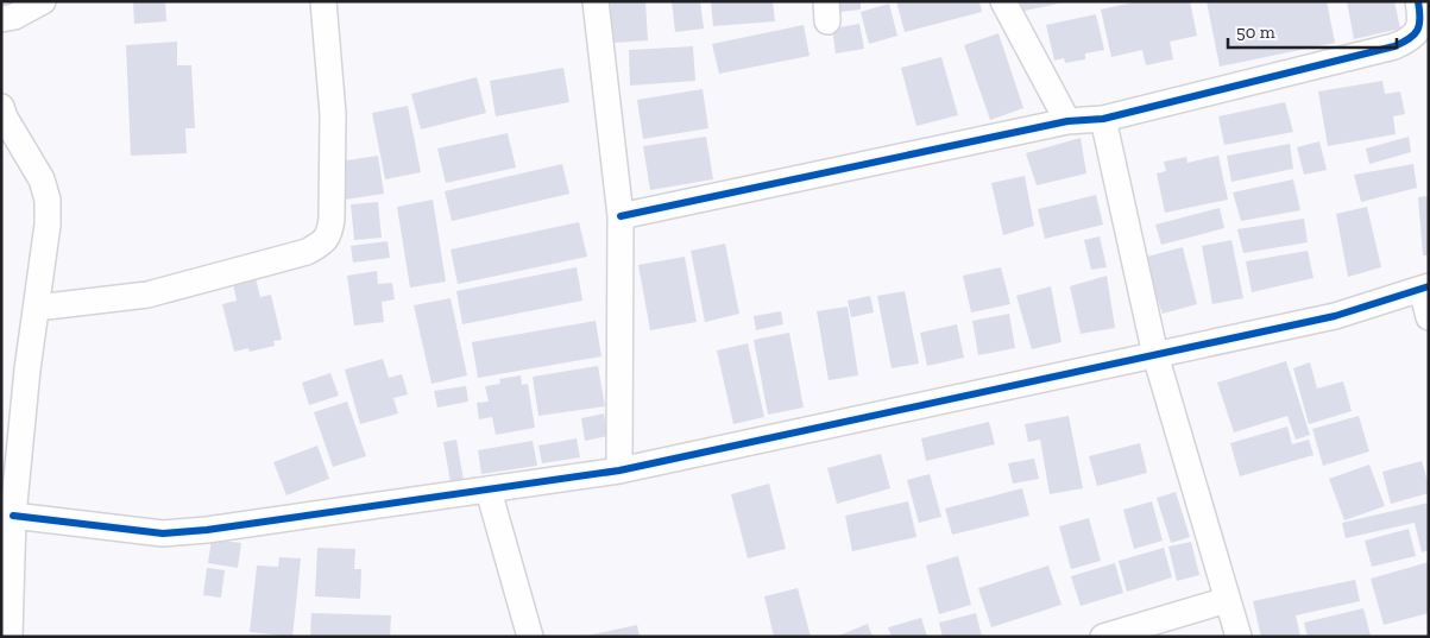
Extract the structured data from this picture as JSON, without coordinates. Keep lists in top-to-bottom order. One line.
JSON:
{"scale_bar":"50 m"}
